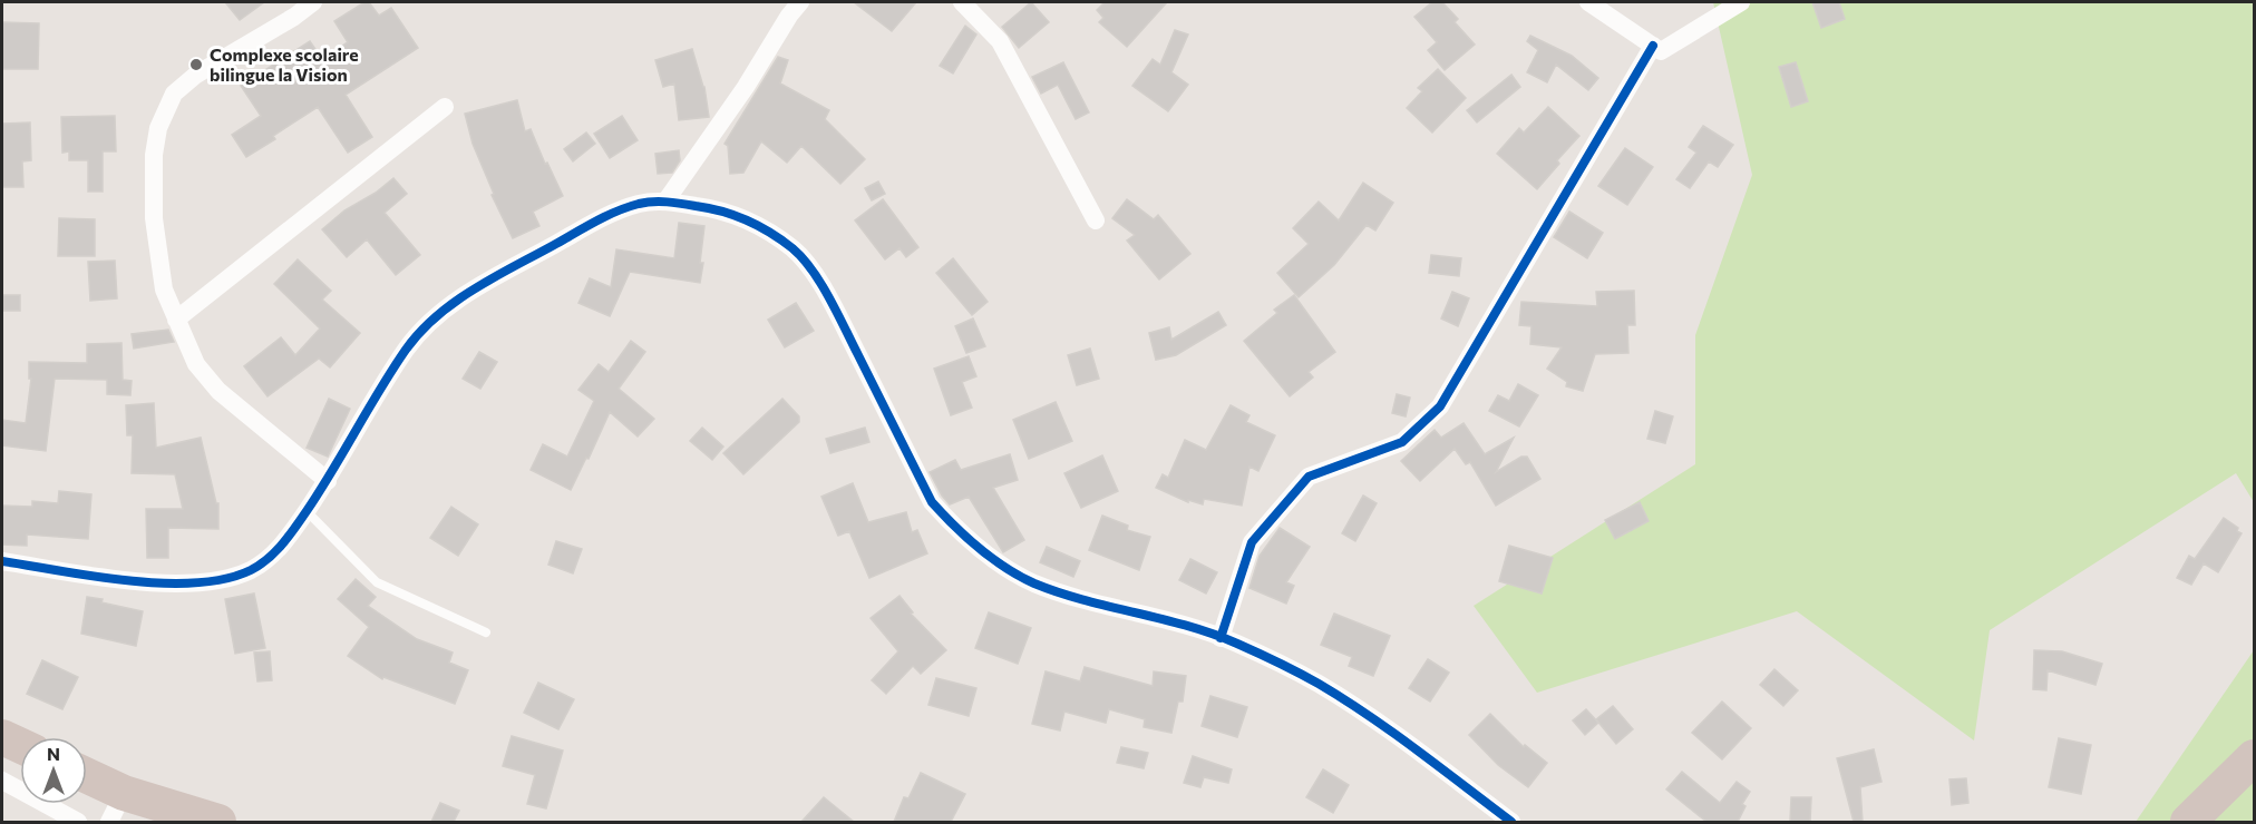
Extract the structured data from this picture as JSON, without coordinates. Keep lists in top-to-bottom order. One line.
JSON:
{"places":["Complexe scolaire bilingue la Vision"],"north":"top"}
